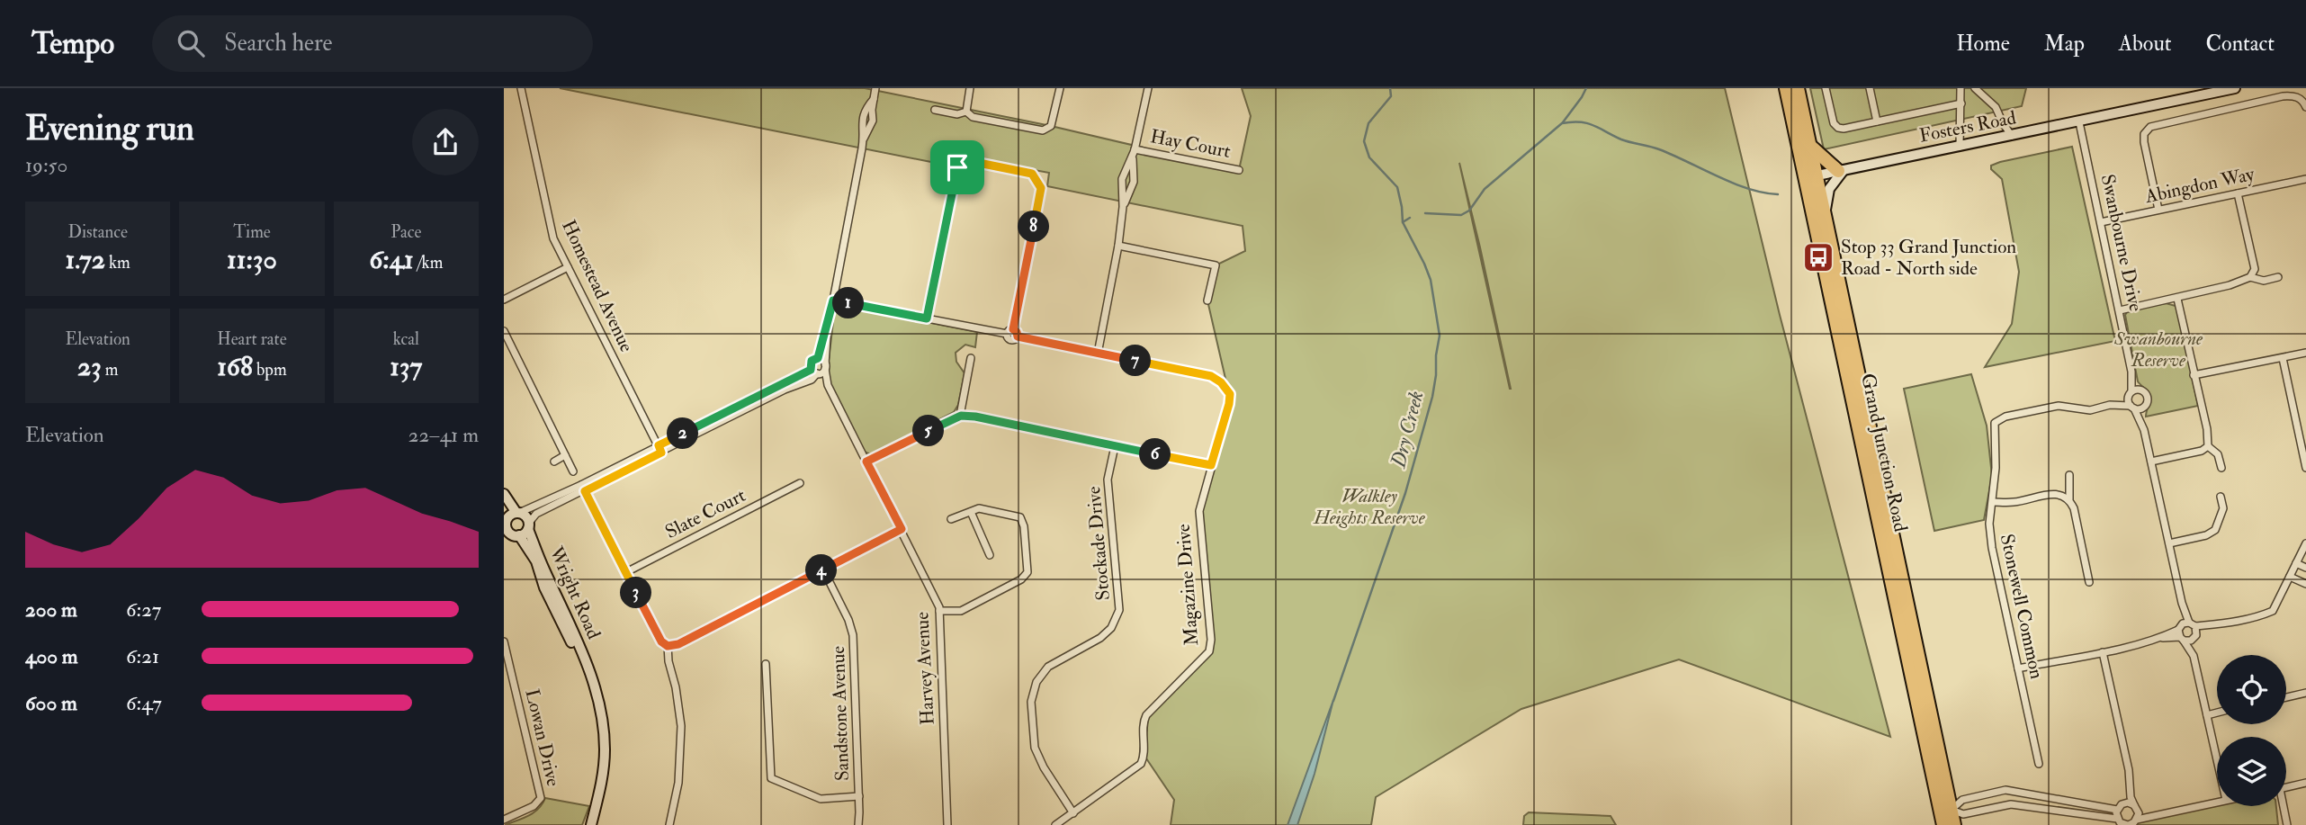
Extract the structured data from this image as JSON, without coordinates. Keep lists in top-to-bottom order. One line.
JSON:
{"streets":{"highway":["Grand Junction Road"],"main road":["Fosters Road","Wright Road"],"street":["Hay Court","Abingdon Way","Swanbourne Drive","Homestead Avenue","Slate Court","Stockade Drive","Magazine Drive","Stonewell Common","Harvey Avenue","Sandstone Avenue","Lowan Drive"]},"crossings":[["Fosters Road","Swanbourne Drive"],["Fosters Road","Grand Junction Road"],["Abingdon Way","Swanbourne Drive"],["Swanbourne Drive","Stonewell Common"],["Stockade Drive","Magazine Drive"]],"water":["Dry Creek"],"parks":["Swanbourne Reserve","Walkley Heights Reserve"],"places":{"bus stop":["Stop 33 Grand Junction Road - North side"]},"page":{"header":"Tempo","search":"Search here","nav":["Home","Map","About","Contact"],"heading":["Evening run","19:50"],"stats":[["Distance","1.72 km"],["Time","11:30"],["Pace","6:41 /km"],["Elevation","23 m"],["Heart rate","168 bpm"],["kcal","137"]],"pins":["8","1","7","5","2","6","4","3"],"chart":["Elevation","22–41 m"],"list":[{"name":"200 m","note":"6:27"},{"name":"400 m","note":"6:21"},{"name":"600 m","note":"6:47"}]}}
